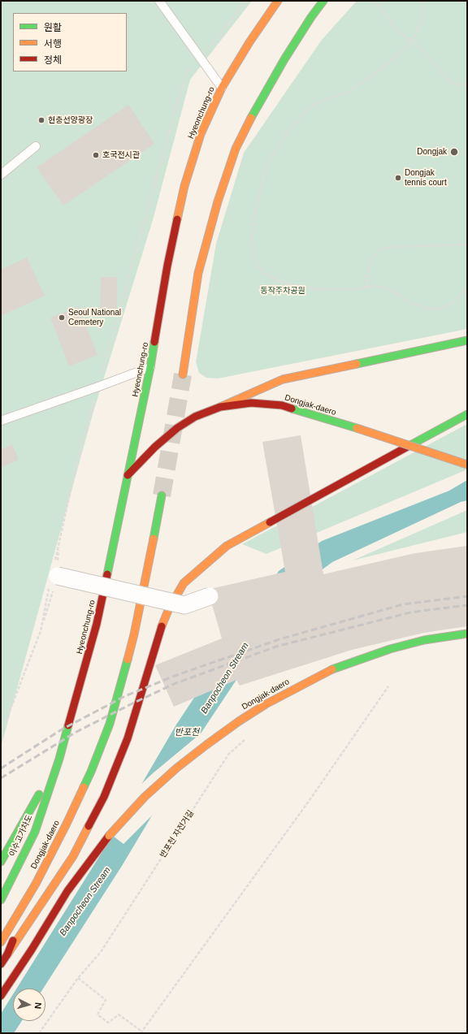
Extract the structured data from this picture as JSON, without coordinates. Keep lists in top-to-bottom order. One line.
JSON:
{"streets":{"main road":["Hyeonchung-ro","Dongjak-daero","이수고가차도"],"path":["반포천 자전거길"]},"crossings":[["Hyeonchung-ro","Dongjak-daero"],["Hyeonchung-ro","이수고가차도"]],"water":["Banpocheon Stream","반포천"],"parks":["동작주차공원"],"places":["현충선양광장","Dongjak","호국전시관","Dongjak tennis court","Seoul National Cemetery"],"legend":["원활","서행","정체"],"north":"right"}
